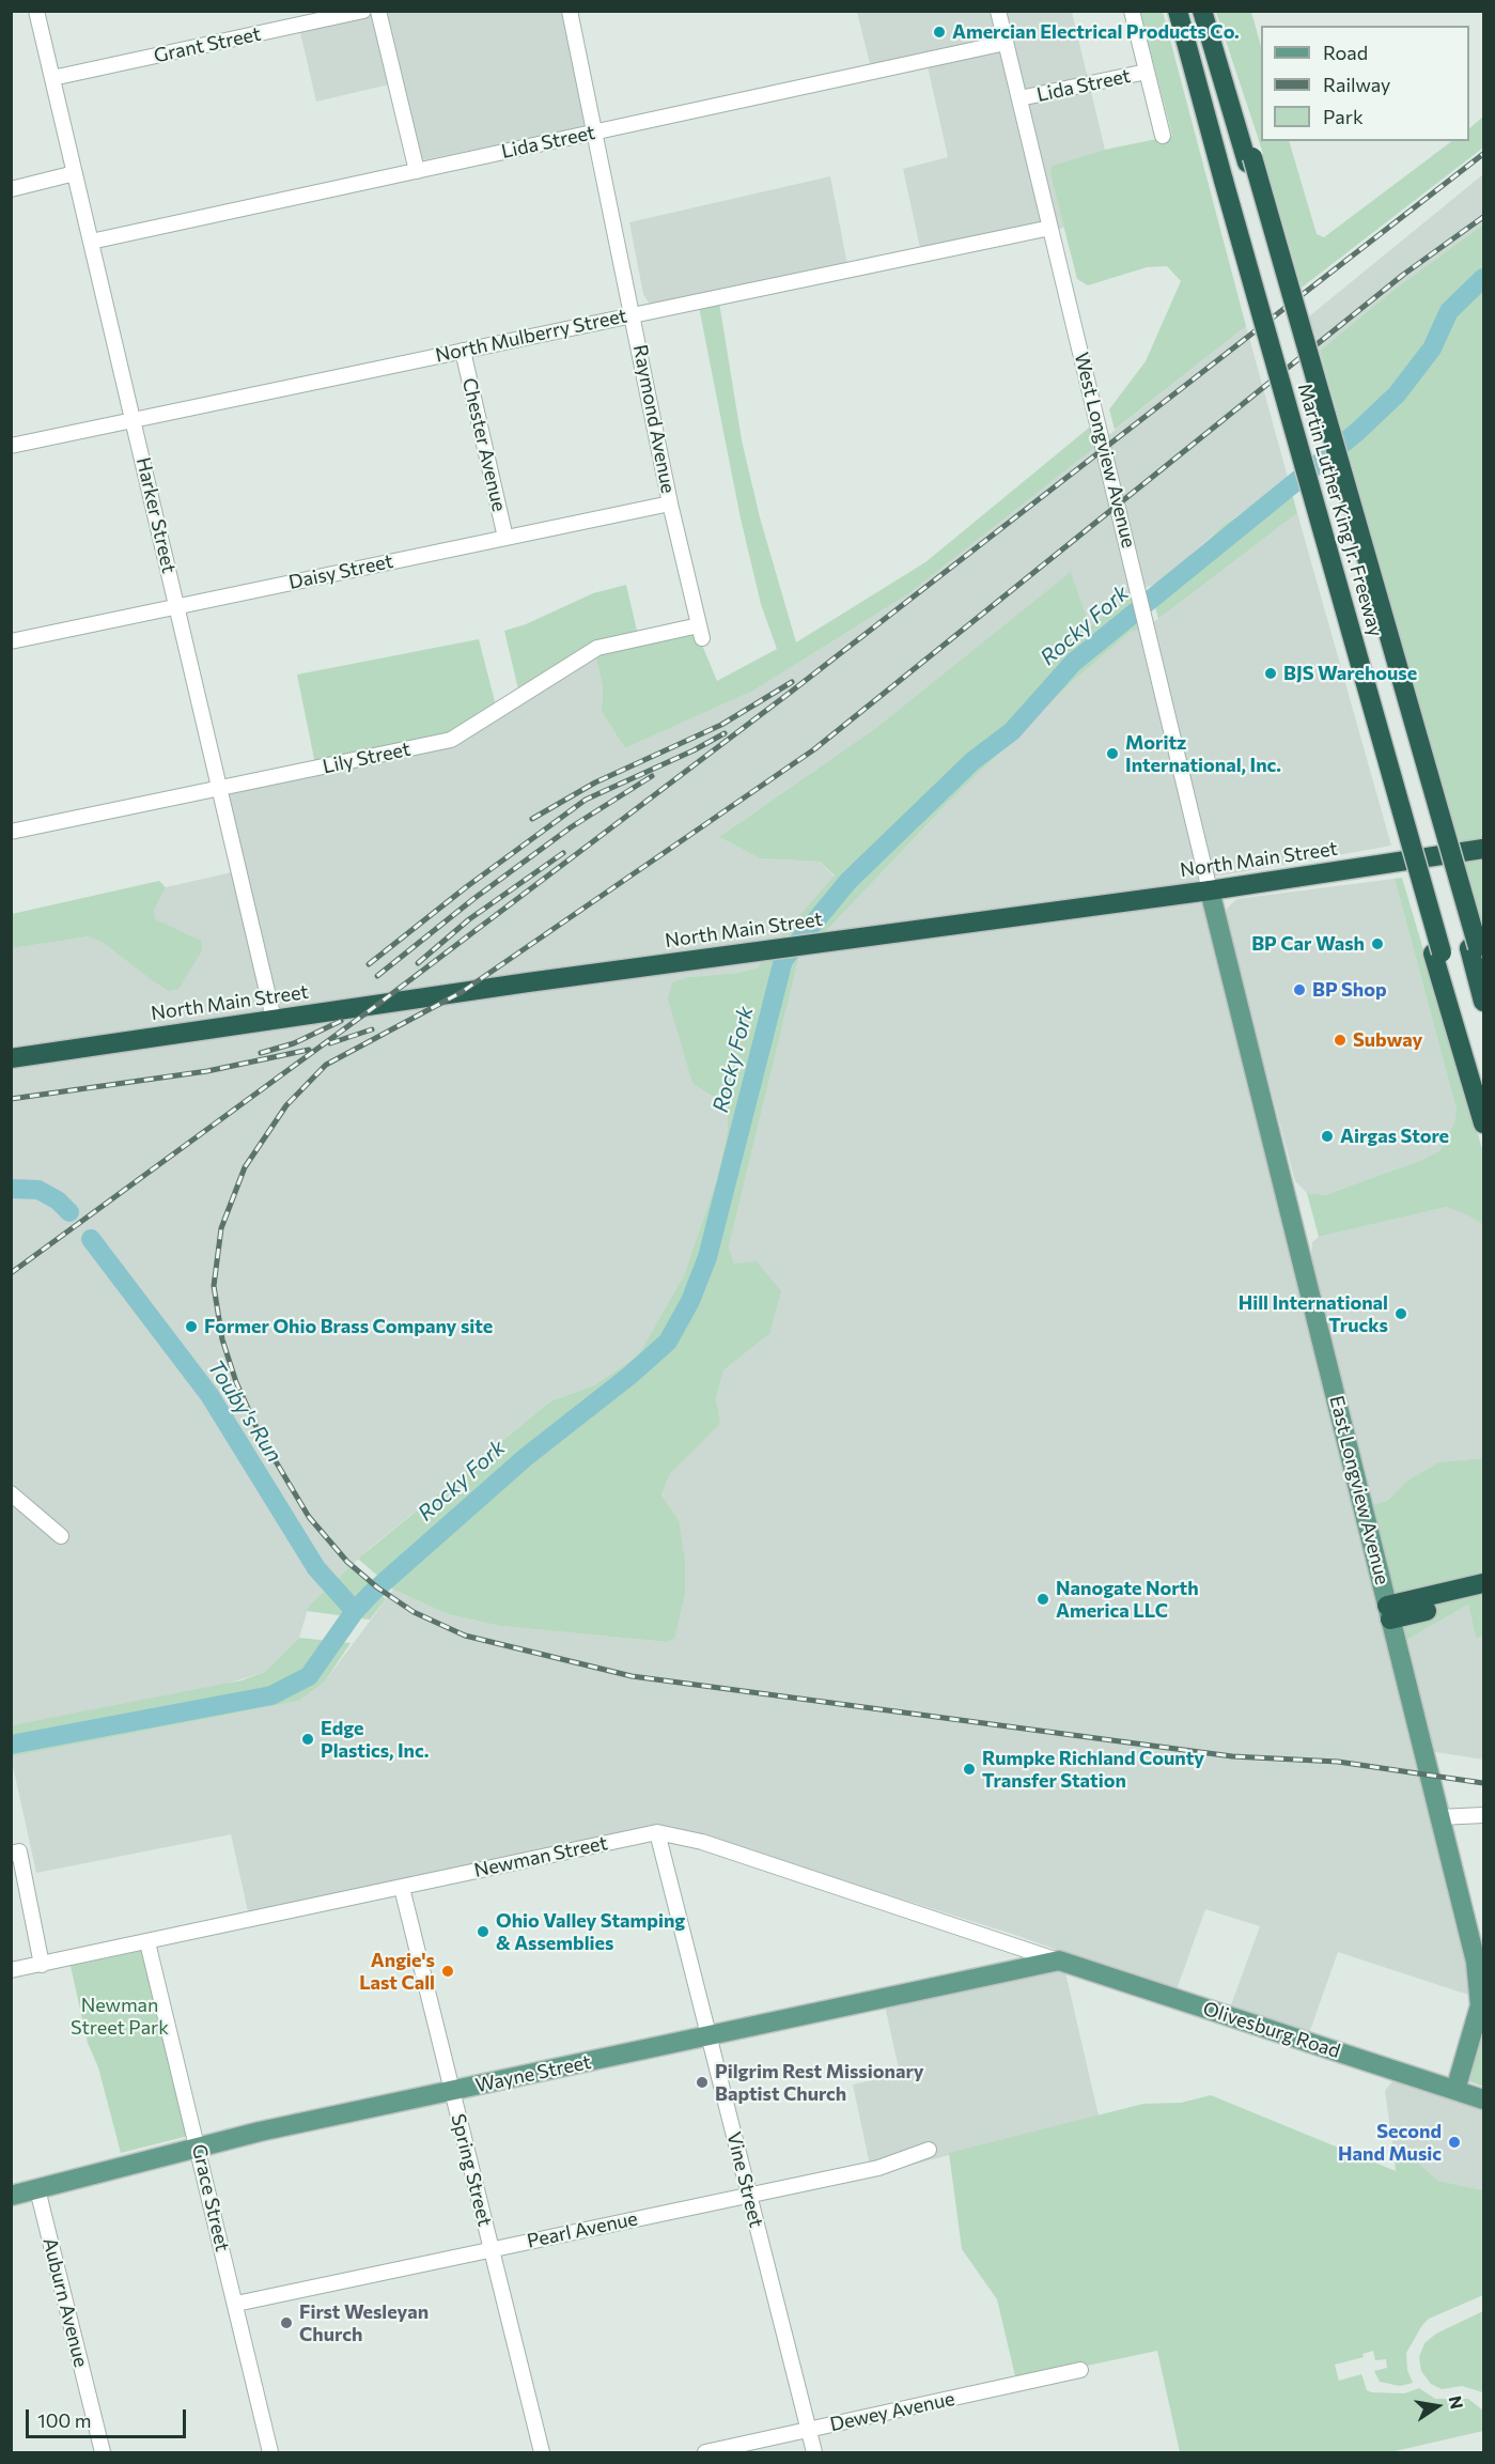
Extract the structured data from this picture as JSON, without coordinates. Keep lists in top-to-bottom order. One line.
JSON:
{"streets":{"highway":["Martin Luther King Jr. Freeway","North Main Street"],"main road":["East Longview Avenue","Olivesburg Road","Wayne Street"],"street":["Grant Street","Lida Street","North Mulberry Street","Raymond Avenue","Chester Avenue","West Longview Avenue","Harker Street","Daisy Street","Lily Street","Newman Street","Spring Street","Vine Street","Grace Street","Pearl Avenue","Auburn Avenue","Dewey Avenue"]},"crossings":[["Grant Street","Harker Street"],["Lida Street","Raymond Avenue"],["Lida Street","West Longview Avenue"],["Lida Street","Harker Street"],["North Mulberry Street","Raymond Avenue"],["North Mulberry Street","Chester Avenue"],["North Mulberry Street","West Longview Avenue"],["North Mulberry Street","Harker Street"],["Raymond Avenue","Daisy Street"],["Raymond Avenue","Lily Street"],["Chester Avenue","Daisy Street"],["West Longview Avenue","North Main Street"],["West Longview Avenue","East Longview Avenue"],["Harker Street","Daisy Street"],["Harker Street","Lily Street"],["Harker Street","North Main Street"],["North Main Street","East Longview Avenue"],["East Longview Avenue","Olivesburg Road"],["Newman Street","Olivesburg Road"],["Newman Street","Wayne Street"],["Newman Street","Spring Street"],["Newman Street","Vine Street"],["Newman Street","Grace Street"],["Olivesburg Road","Wayne Street"],["Wayne Street","Spring Street"],["Wayne Street","Vine Street"],["Wayne Street","Grace Street"],["Wayne Street","Auburn Avenue"],["Spring Street","Pearl Avenue"],["Vine Street","Pearl Avenue"],["Vine Street","Dewey Avenue"],["Grace Street","Pearl Avenue"]],"water":["Rocky Fork","Touby's Run"],"parks":["Newman Street Park"],"places":["Amercian Electrical Products Co.","BJS Warehouse","Moritz International, Inc.","BP Car Wash","BP Shop","Subway","Airgas Store","Hill International Trucks","Former Ohio Brass Company site","Nanogate North America LLC","Edge Plastics, Inc.","Rumpke Richland County Transfer Station","Ohio Valley Stamping & Assemblies","Angie's Last Call","Pilgrim Rest Missionary Baptist Church","Second Hand Music","First Wesleyan Church"],"legend":["Road","Railway","Park"],"scale_bar":"100 m","north":"right"}
